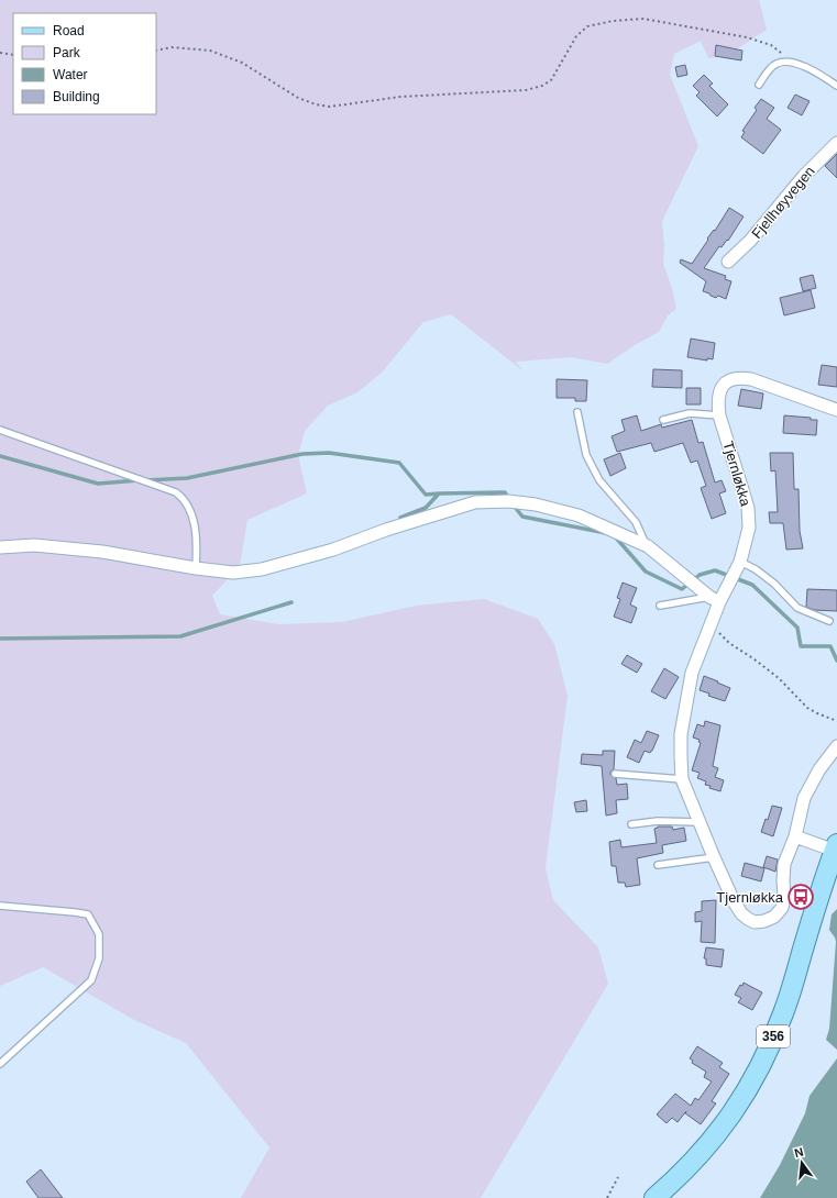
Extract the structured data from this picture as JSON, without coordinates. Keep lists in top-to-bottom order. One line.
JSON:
{"streets":{"main road":["356"],"street":["Fjellhøyvegen","Tjernløkka"]},"places":{"bus stop":["Tjernløkka"]},"legend":["Road","Park","Water","Building"],"north":"top"}
